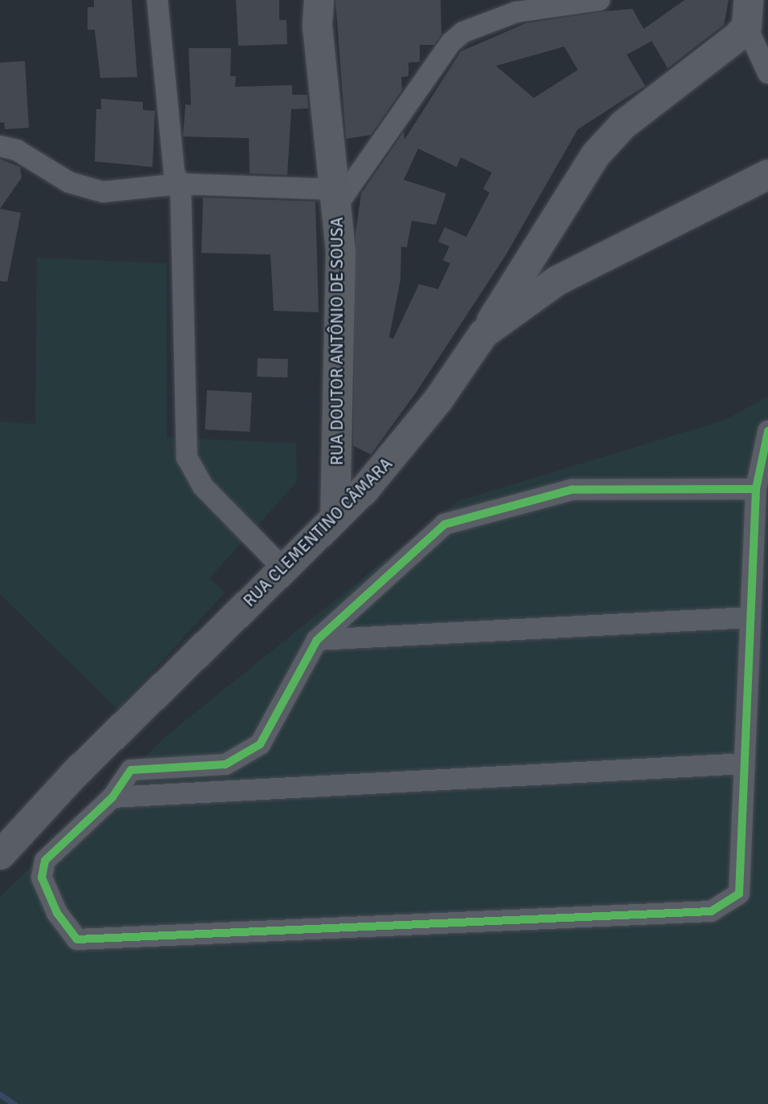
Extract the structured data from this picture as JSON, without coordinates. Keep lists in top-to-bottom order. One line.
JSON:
{"streets":{"main road":["RUA DOUTOR ANTÔNIO DE SOUSA","RUA CLEMENTINO CÂMARA"]},"crossings":[["RUA DOUTOR ANTÔNIO DE SOUSA","RUA CLEMENTINO CÂMARA"]]}
